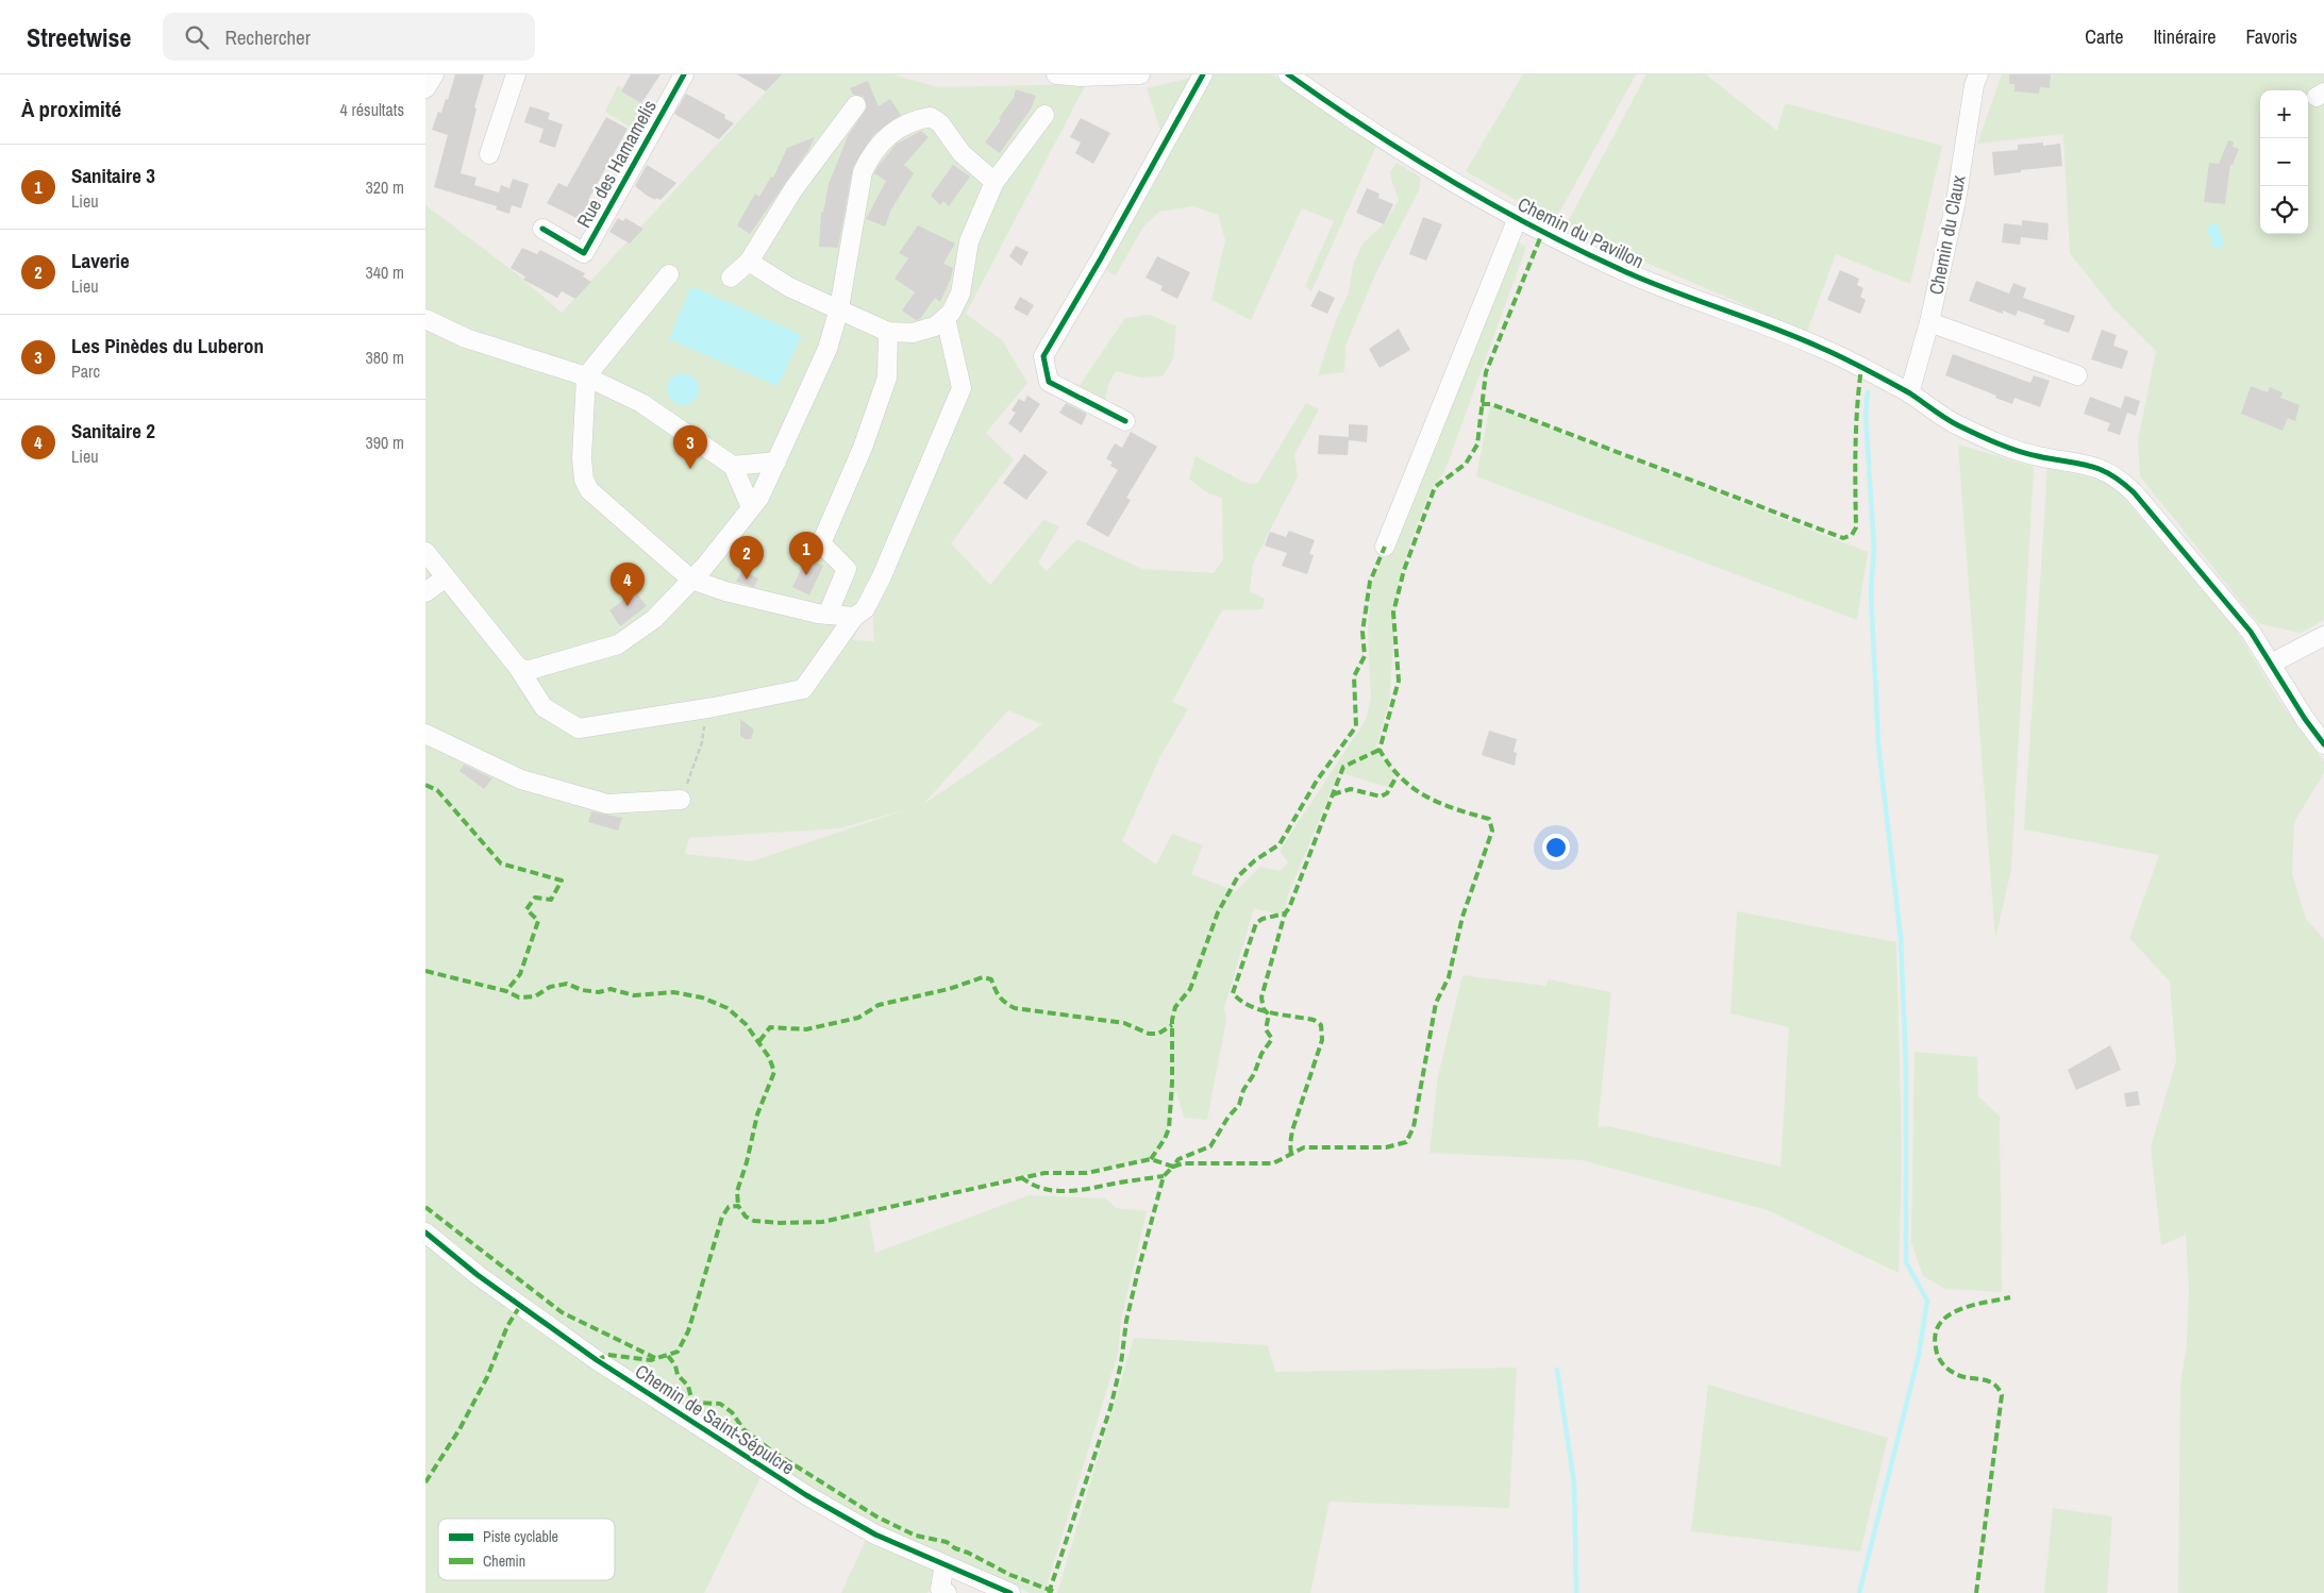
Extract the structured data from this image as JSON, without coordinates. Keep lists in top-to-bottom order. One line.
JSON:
{"streets":{"street":["Rue des Hamamelis","Chemin du Pavillon","Chemin du Claux","Chemin de Saint-Sépulcre"]},"crossings":[["Chemin du Pavillon","Chemin du Claux"]],"legend":["Piste cyclable","Chemin"],"page":{"header":"Streetwise","search":"Rechercher","nav":["Carte","Itinéraire","Favoris"],"heading":["À proximité","4 résultats"],"map_buttons":["+","−"],"list":[{"mark":"1","name":"Sanitaire 3","note":"Lieu","value":"320 m"},{"mark":"2","name":"Laverie","note":"Lieu","value":"340 m"},{"mark":"3","name":"Les Pinèdes du Luberon","note":"Parc","value":"380 m"},{"mark":"4","name":"Sanitaire 2","note":"Lieu","value":"390 m"}],"pins":["3","1","2","4"]}}
